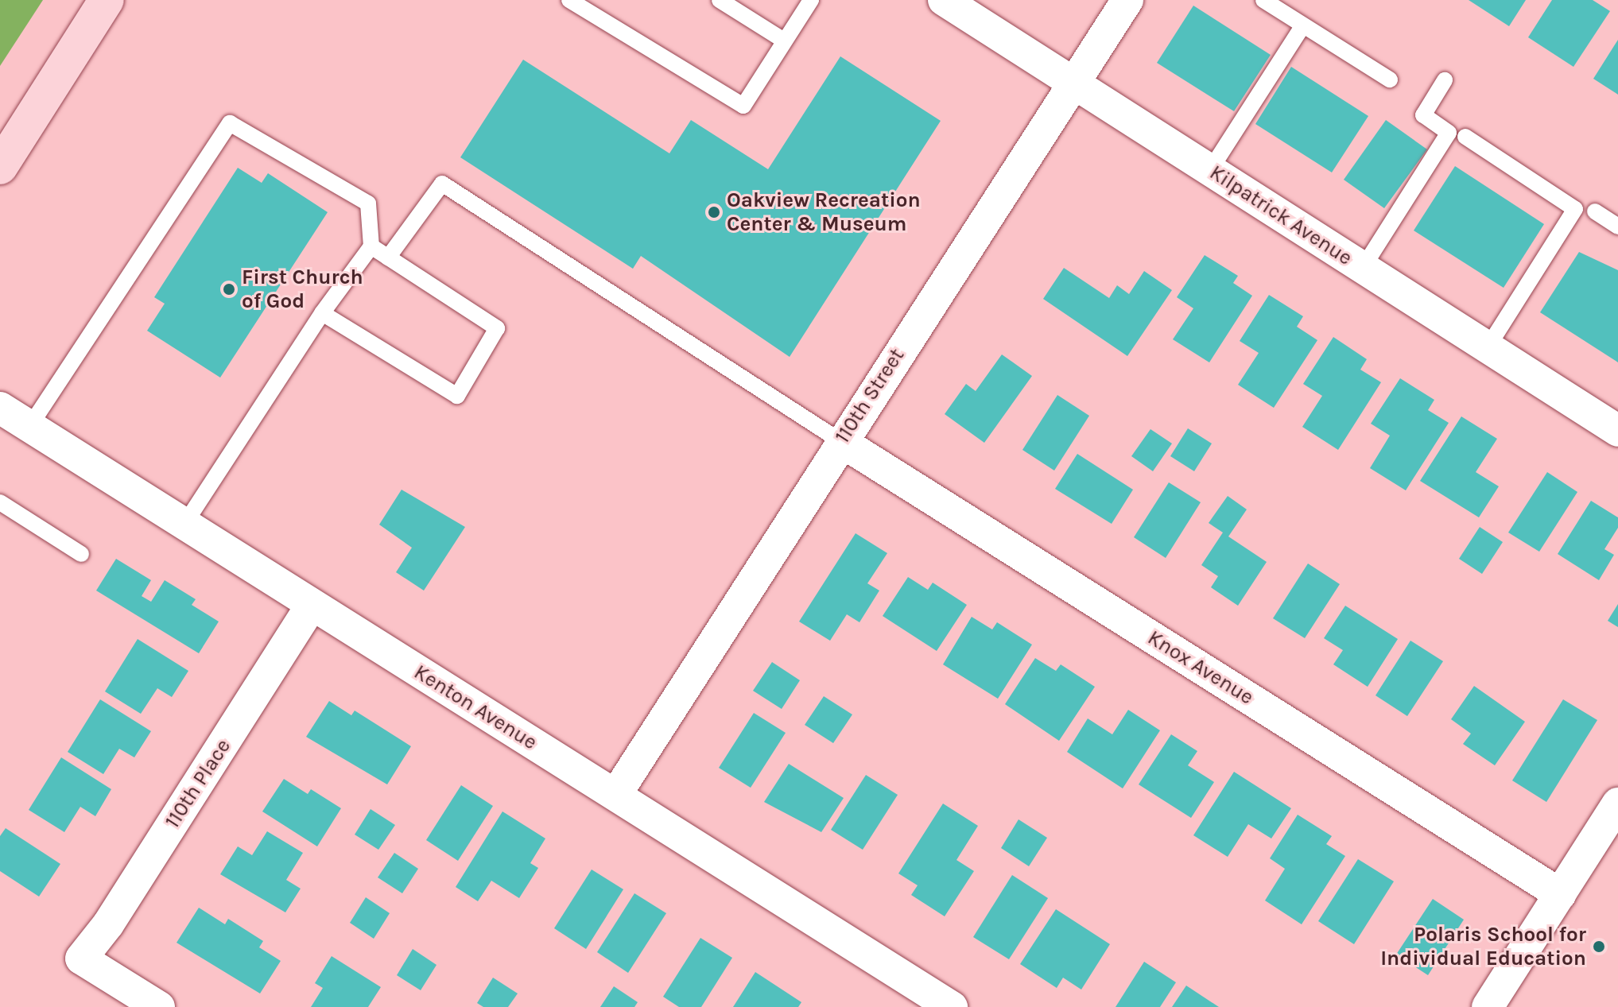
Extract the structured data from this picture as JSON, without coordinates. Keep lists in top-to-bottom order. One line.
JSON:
{"streets":{"street":["Kilpatrick Avenue","110th Street","Knox Avenue","Kenton Avenue","110th Place"]},"crossings":[["Kilpatrick Avenue","110th Street"],["110th Street","Knox Avenue"],["110th Street","Kenton Avenue"],["Kenton Avenue","110th Place"]],"places":["Oakview Recreation Center & Museum","First Church of God","Polaris School for Individual Education"]}
